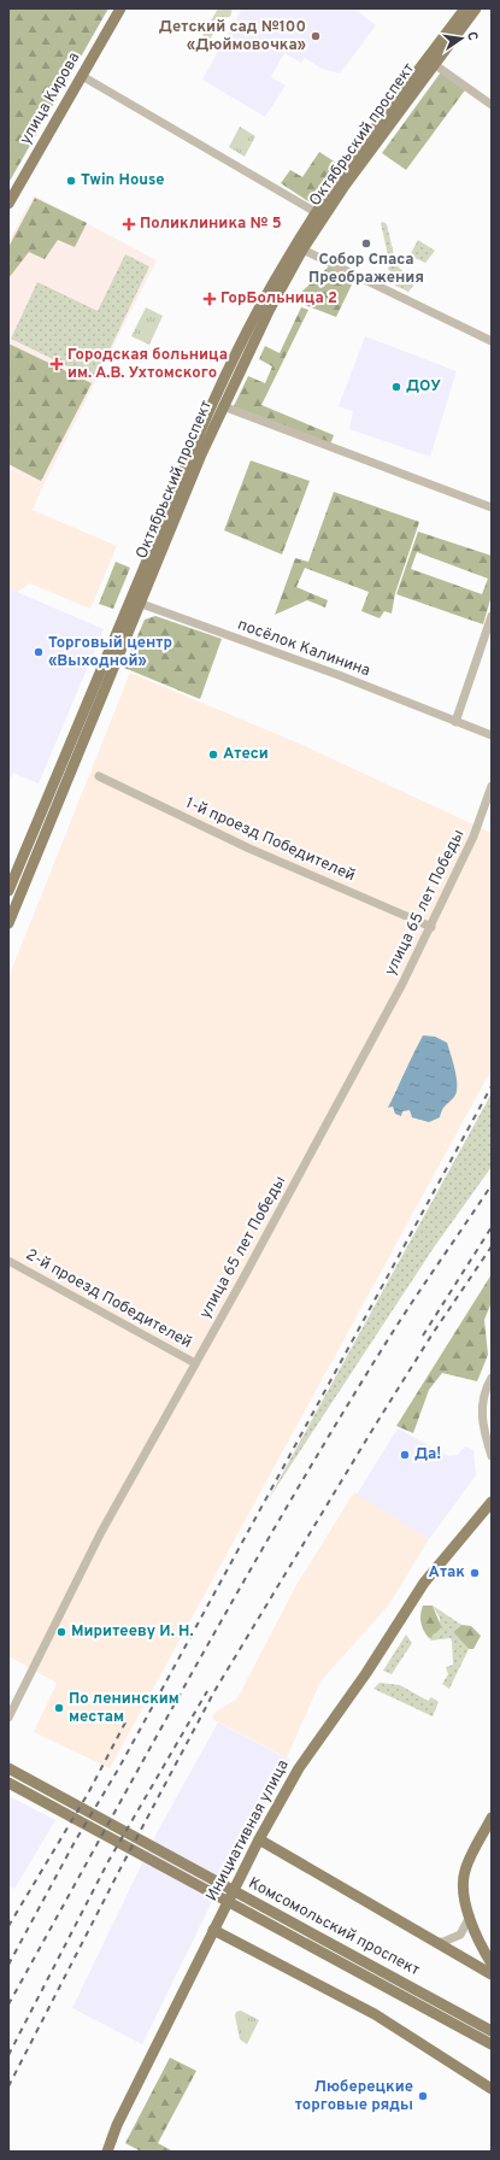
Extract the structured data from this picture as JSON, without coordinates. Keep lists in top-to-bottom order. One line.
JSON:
{"streets":{"main road":["улица Кирова","Октябрьский проспект","Инициативная улица","Комсомольский проспект"],"street":["посёлок Калинина","1-й проезд Победителей","улица 65 лет Победы","2-й проезд Победителей"]},"crossings":[["Октябрьский проспект","посёлок Калинина"],["1-й проезд Победителей","улица 65 лет Победы"],["улица 65 лет Победы","2-й проезд Победителей"]],"places":{"other":["Детский сад №100 «Дюймовочка»","Twin House","Собор Спаса Преображения","ДОУ","Торговый центр «Выходной»","Атеси","Да!","Атак","Миритееву И. Н.","По ленинским местам","Люберецкие торговые ряды"],"health":["Поликлиника № 5","ГорБольница 2","Городская больница им. А.В. Ухтомского"]},"north":"right"}
